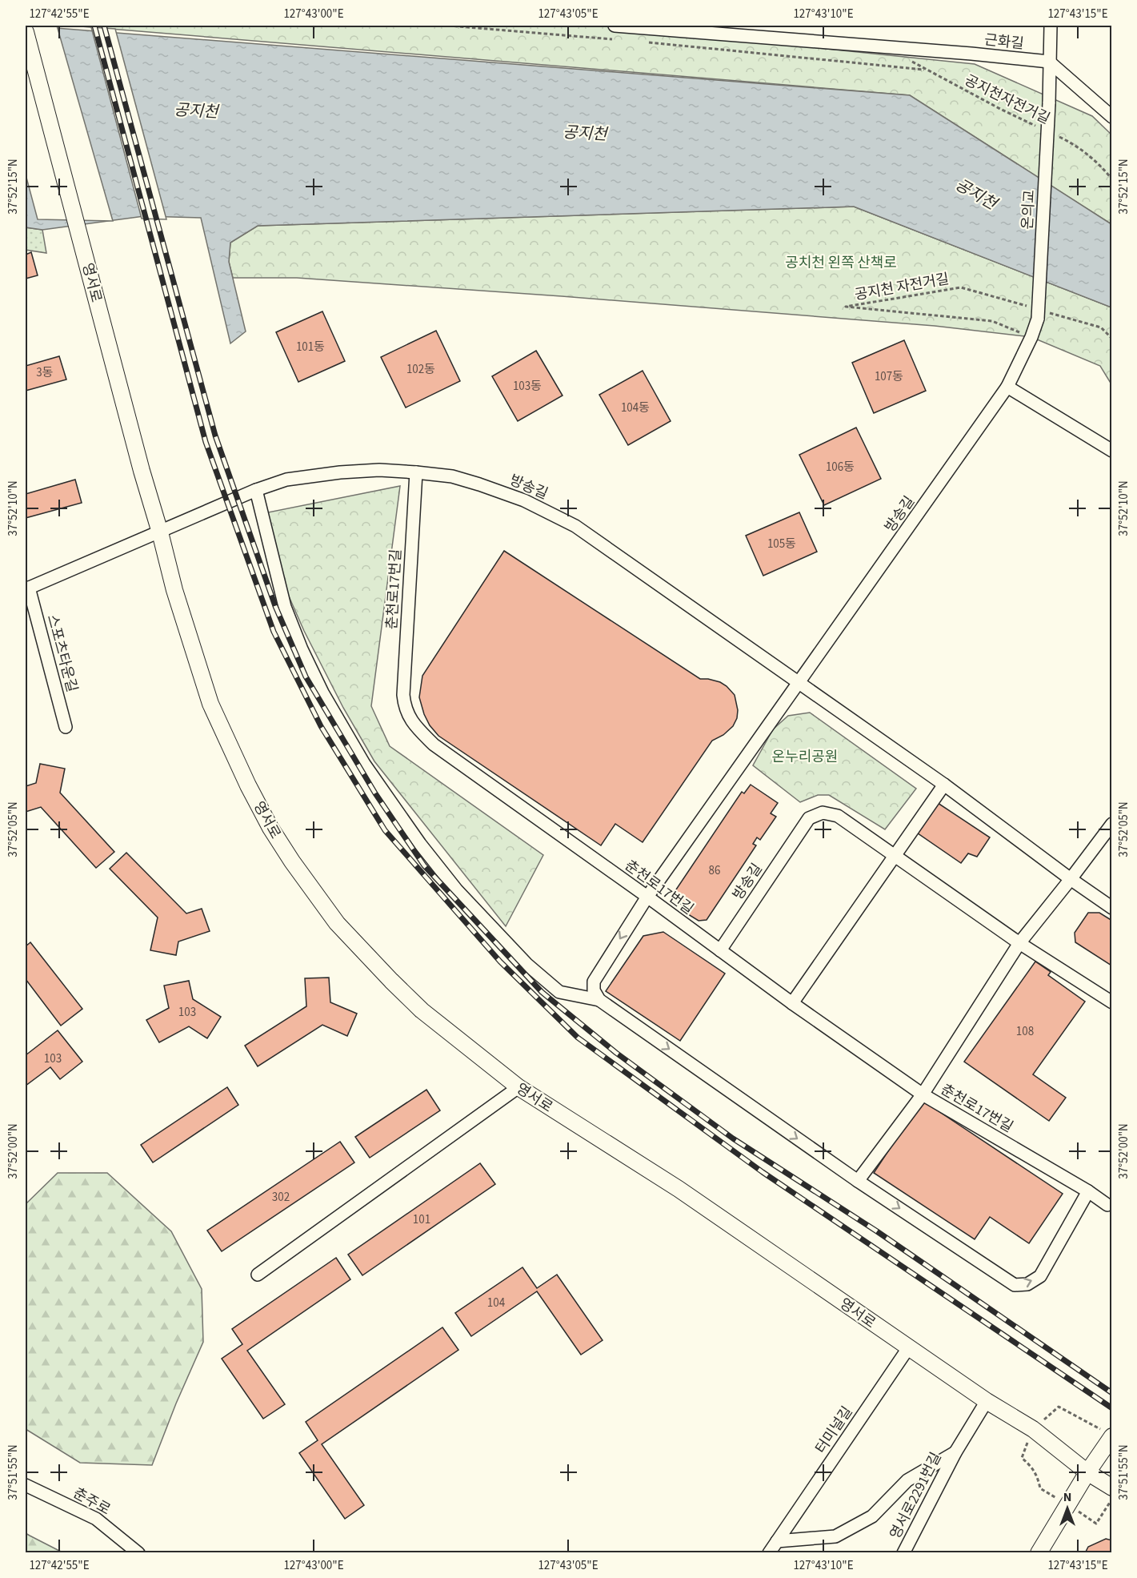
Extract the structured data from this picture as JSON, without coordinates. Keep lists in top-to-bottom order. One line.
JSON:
{"streets":{"street":["근화길","온의교","영서로","방송길","춘천로17번길","스포츠타운길","터미널길","영서로2291번길","춘주로"],"path":["공지천자전거길","공지천 자전거길"]},"crossings":[["근화길","온의교"],["온의교","방송길"],["영서로","스포츠타운길"],["영서로","터미널길"],["영서로","영서로2291번길"],["공지천 자전거길","방송길"],["방송길","춘천로17번길"],["터미널길","영서로2291번길"]],"water":["공지천"],"parks":["공치천 왼쪽 산책로","온누리공원"],"house_numbers":["101동","102동","3동","107동","103동","104동","106동","105동","86","103","108","103","302","101","104"],"north":"top","coordinates":["127°42'55\"E","127°43'00\"E","127°43'05\"E","127°43'10\"E","127°43'15\"E","37°52'15\"N","37°52'10\"N","37°52'05\"N","37°52'00\"N","37°51'55\"N"]}
